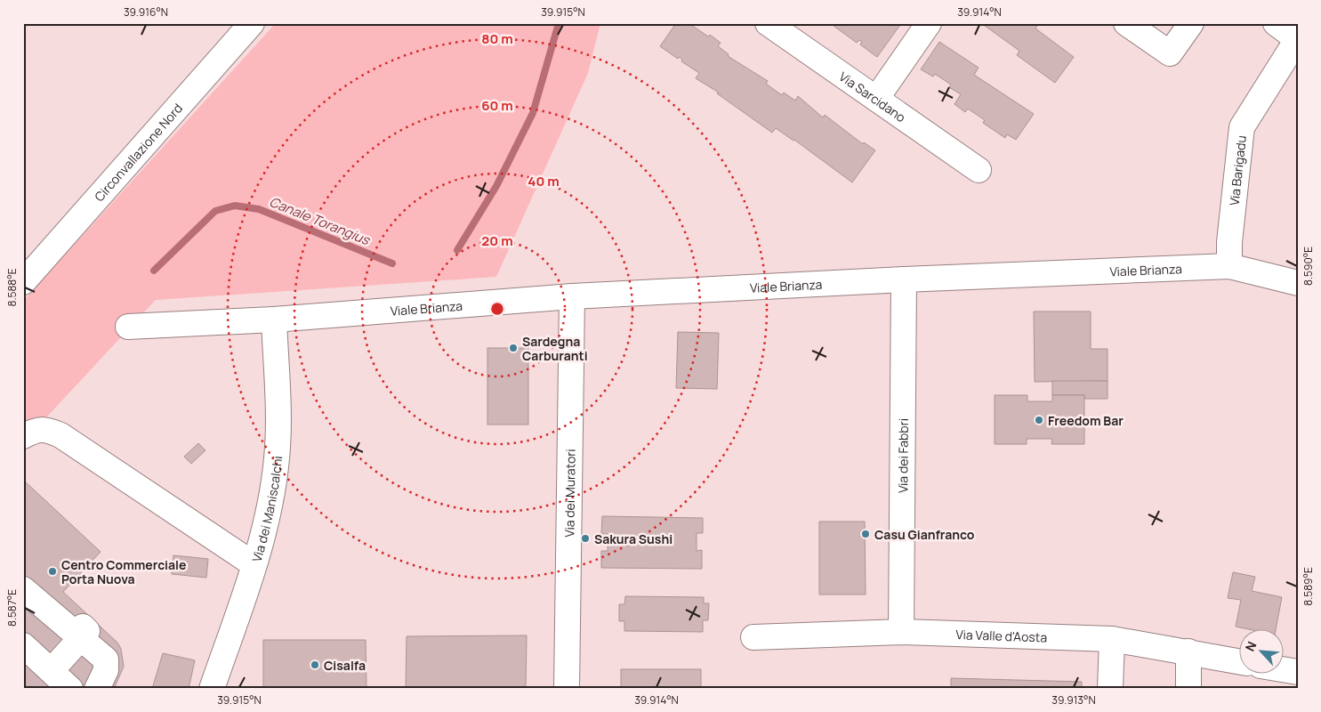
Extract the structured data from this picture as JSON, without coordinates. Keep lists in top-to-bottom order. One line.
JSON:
{"streets":{"street":["Via Sarcidano","Circonvallazione Nord","Via Barigadu","Viale Brianza","Via dei Fabbri","Via dei Muratori","Via dei Maniscalchi","Via Valle d'Aosta"]},"crossings":[["Via Barigadu","Viale Brianza"],["Viale Brianza","Via dei Fabbri"],["Viale Brianza","Via dei Muratori"],["Viale Brianza","Via dei Maniscalchi"],["Via dei Fabbri","Via Valle d'Aosta"]],"water":["Canale Torangius"],"places":["Sardegna Carburanti","Freedom Bar","Casu Gianfranco","Sakura Sushi","Centro Commerciale Porta Nuova","Cisalfa"],"north":"top left","coordinates":["39.916°N","39.915°N","39.914°N","8.590°E","8.588°E","8.589°E","8.587°E","39.913°N"],"rings":["80 m","60 m","40 m","20 m"]}
